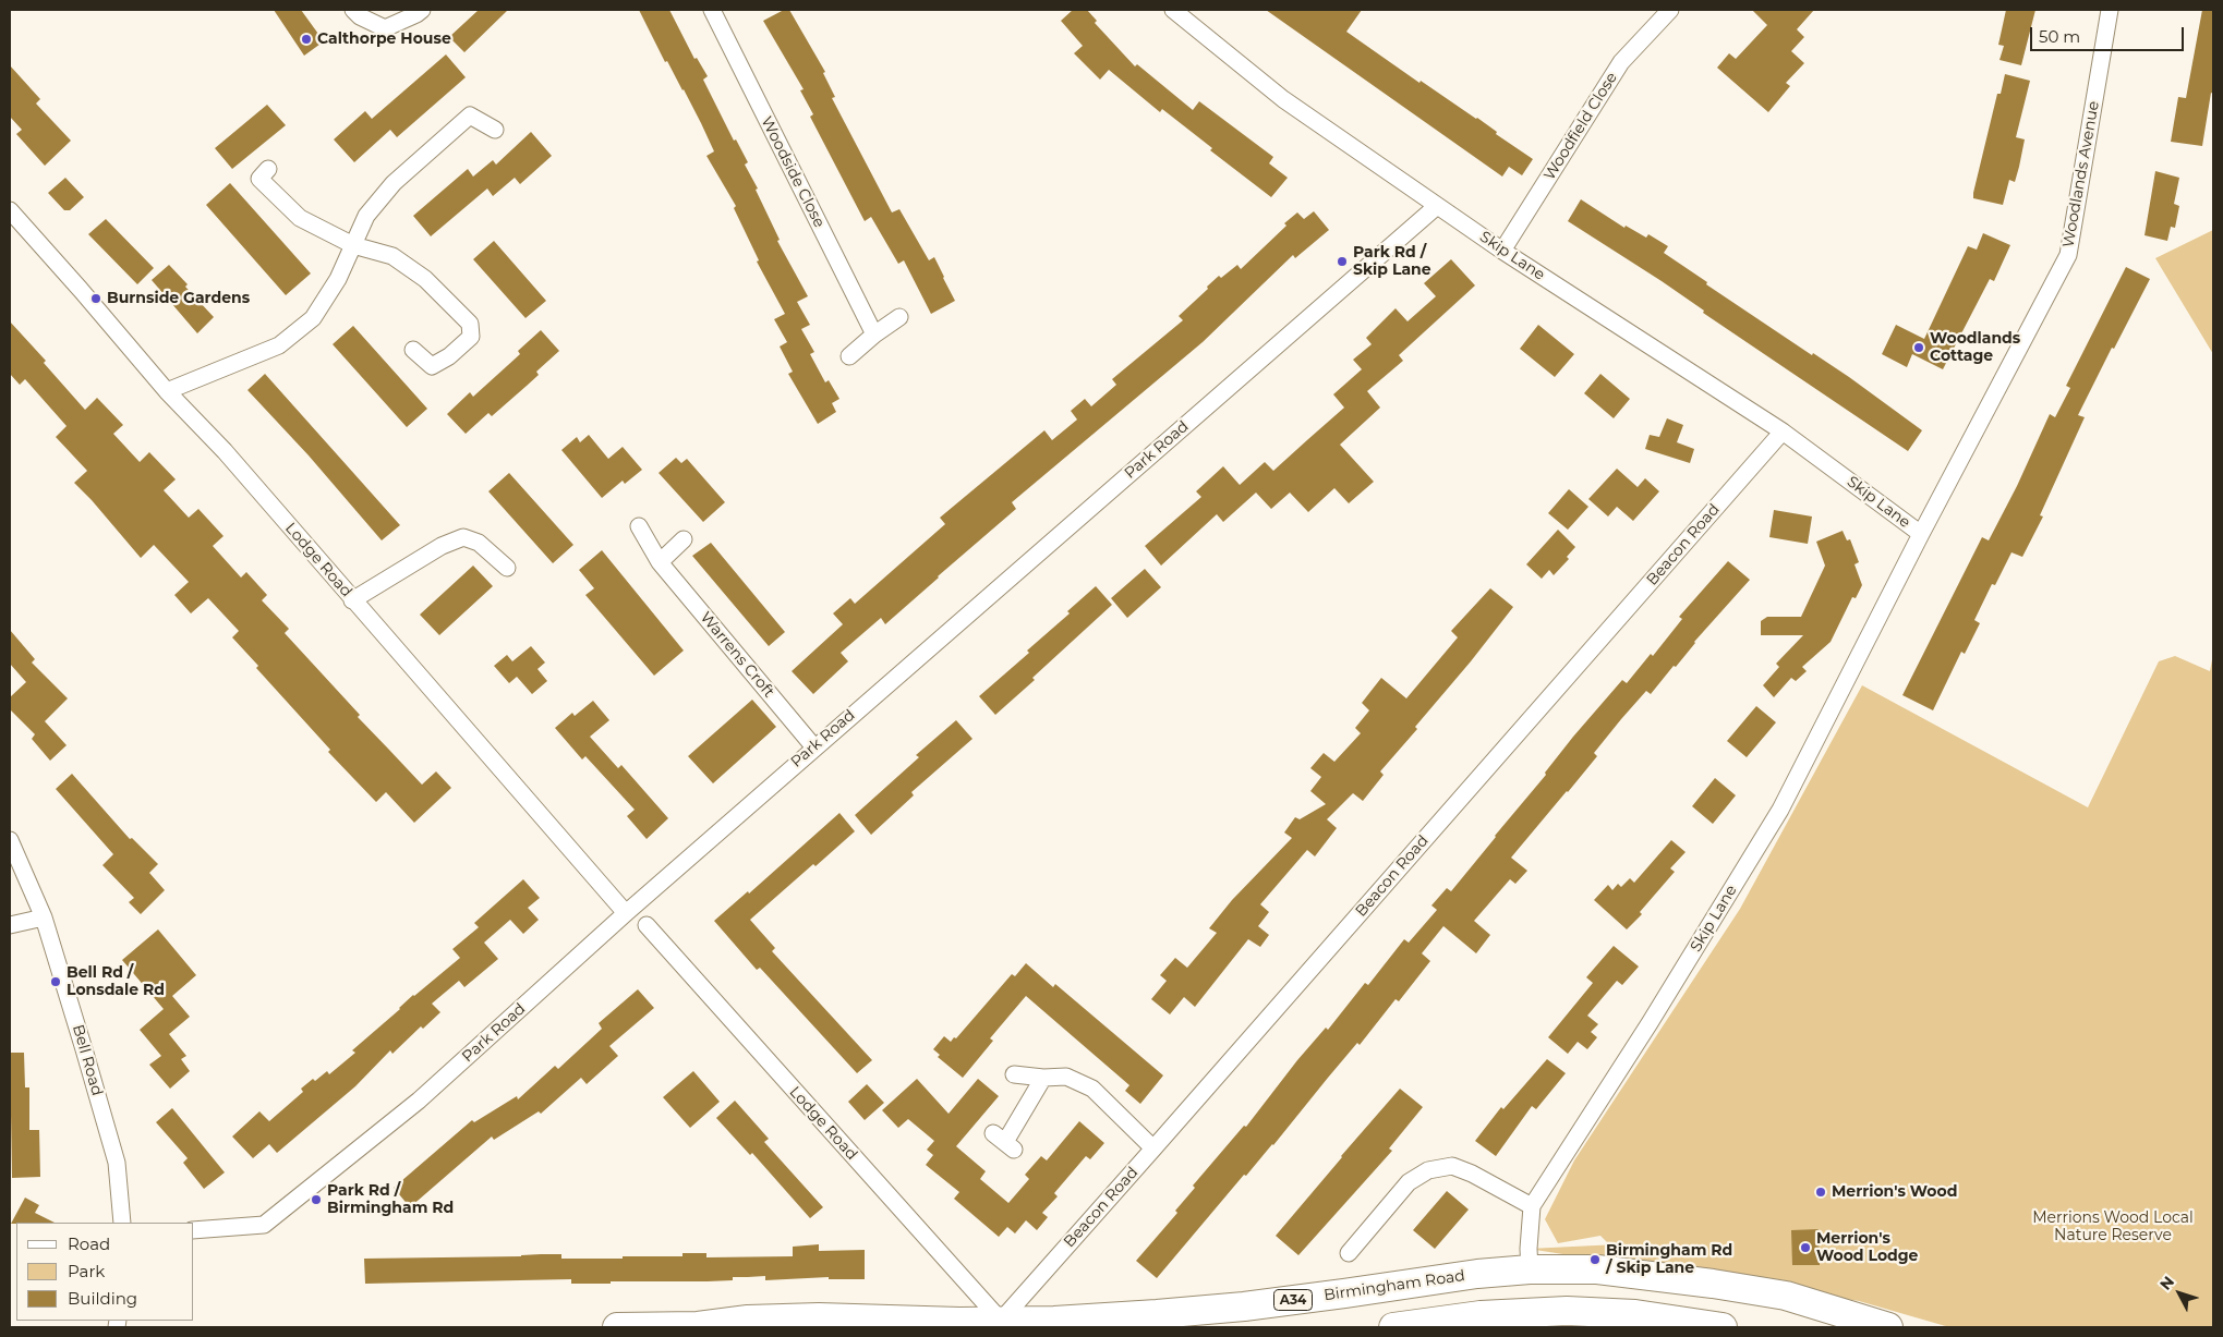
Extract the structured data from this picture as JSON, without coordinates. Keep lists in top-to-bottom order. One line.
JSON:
{"streets":{"highway":["Birmingham Road","A34"],"street":["Woodfield Close","Woodside Close","Woodlands Avenue","Skip Lane","Park Road","Beacon Road","Lodge Road","Warrens Croft","Bell Road"]},"crossings":[["Woodfield Close","Skip Lane"],["Woodlands Avenue","Skip Lane"],["Skip Lane","Park Road"],["Skip Lane","Beacon Road"],["Skip Lane","Birmingham Road"],["Park Road","Lodge Road"],["Park Road","Warrens Croft"],["Beacon Road","Lodge Road"],["Beacon Road","Birmingham Road"],["Lodge Road","Birmingham Road"]],"parks":["Merrions Wood Local Nature Reserve"],"places":["Calthorpe House","Park Rd / Skip Lane","Burnside Gardens","Woodlands Cottage","Bell Rd / Lonsdale Rd","Merrion's Wood","Park Rd / Birmingham Rd","Merrion's Wood Lodge","Birmingham Rd / Skip Lane"],"legend":["Road","Park","Building"],"scale_bar":"50 m","north":"top left"}
